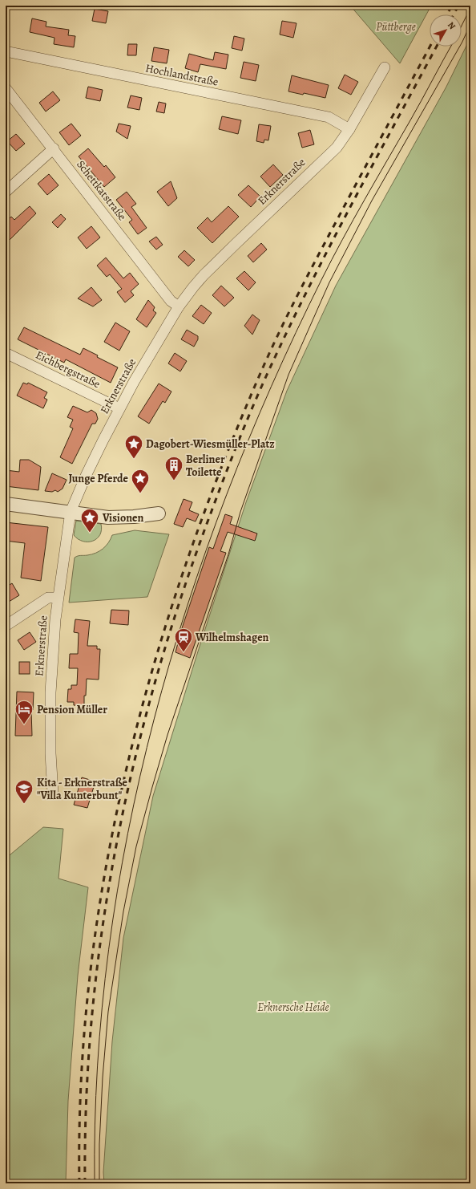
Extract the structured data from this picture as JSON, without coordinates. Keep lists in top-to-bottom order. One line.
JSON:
{"streets":{"street":["Hochlandstraße","Erknerstraße","Schettkatstraße","Eichbergstraße"]},"crossings":[["Hochlandstraße","Erknerstraße"],["Erknerstraße","Schettkatstraße"],["Erknerstraße","Eichbergstraße"]],"parks":["Püttberge","Erknersche Heide"],"places":{"place":["Dagobert-Wiesmüller-Platz","Junge Pferde","Visionen"],"building":["Berliner Toilette"],"station":["Wilhelmshagen"],"hotel":["Pension Müller"],"school or university":["Kita - Erknerstraße \"Villa Kunterbunt\""]},"north":"top right"}
